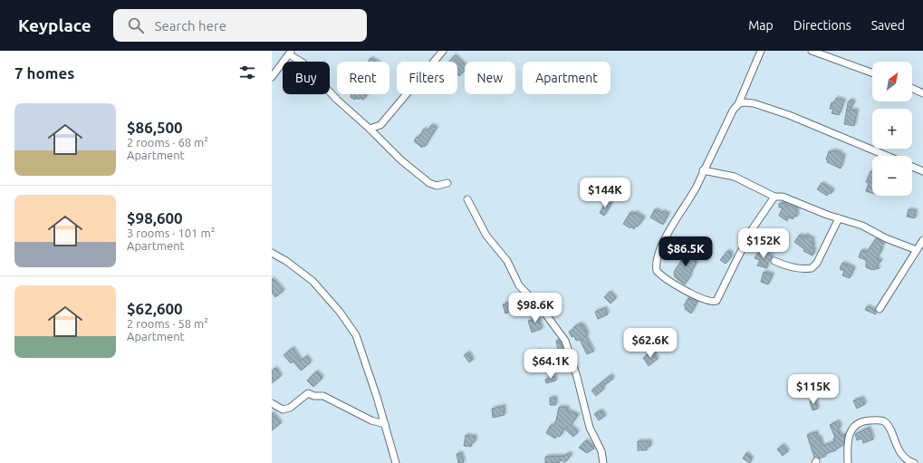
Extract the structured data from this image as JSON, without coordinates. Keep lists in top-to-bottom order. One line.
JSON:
{"north":"top right","page":{"header":"Keyplace","search":"Search here","nav":["Map","Directions","Saved"],"heading":"7 homes","map_buttons":["+","−"],"chip":["Buy","Rent","Filters","New","Apartment"],"list":[{"name":"$86,500","note":"2 rooms · 68 m² · Apartment"},{"name":"$98,600","note":"3 rooms · 101 m² · Apartment"},{"name":"$62,600","note":"2 rooms · 58 m² · Apartment"}],"price":["$144K","$152K","$86.5K","$98.6K","$62.6K","$64.1K","$115K"]}}
